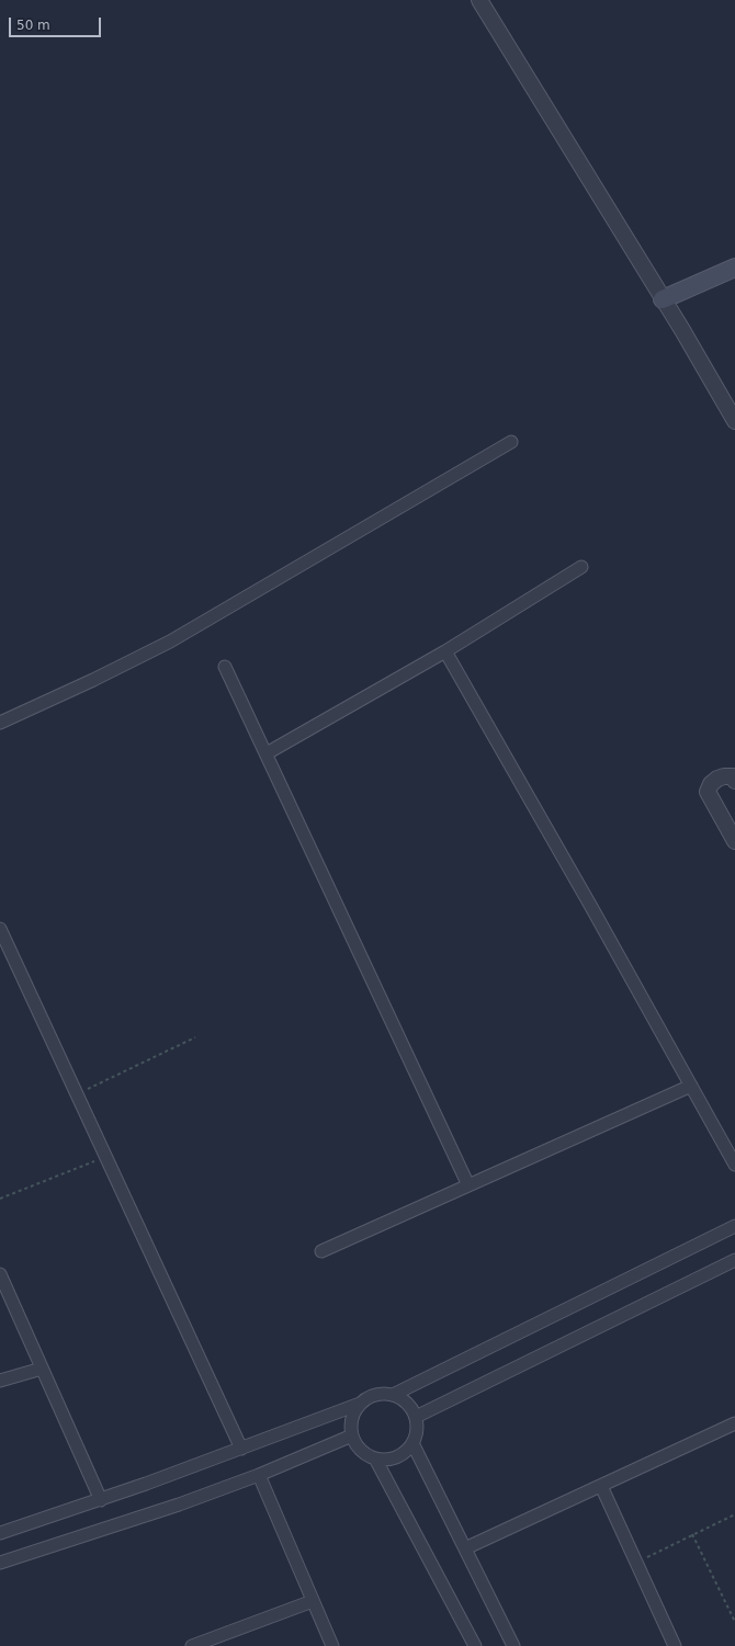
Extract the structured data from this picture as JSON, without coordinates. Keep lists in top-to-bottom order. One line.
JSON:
{"scale_bar":"50 m"}
